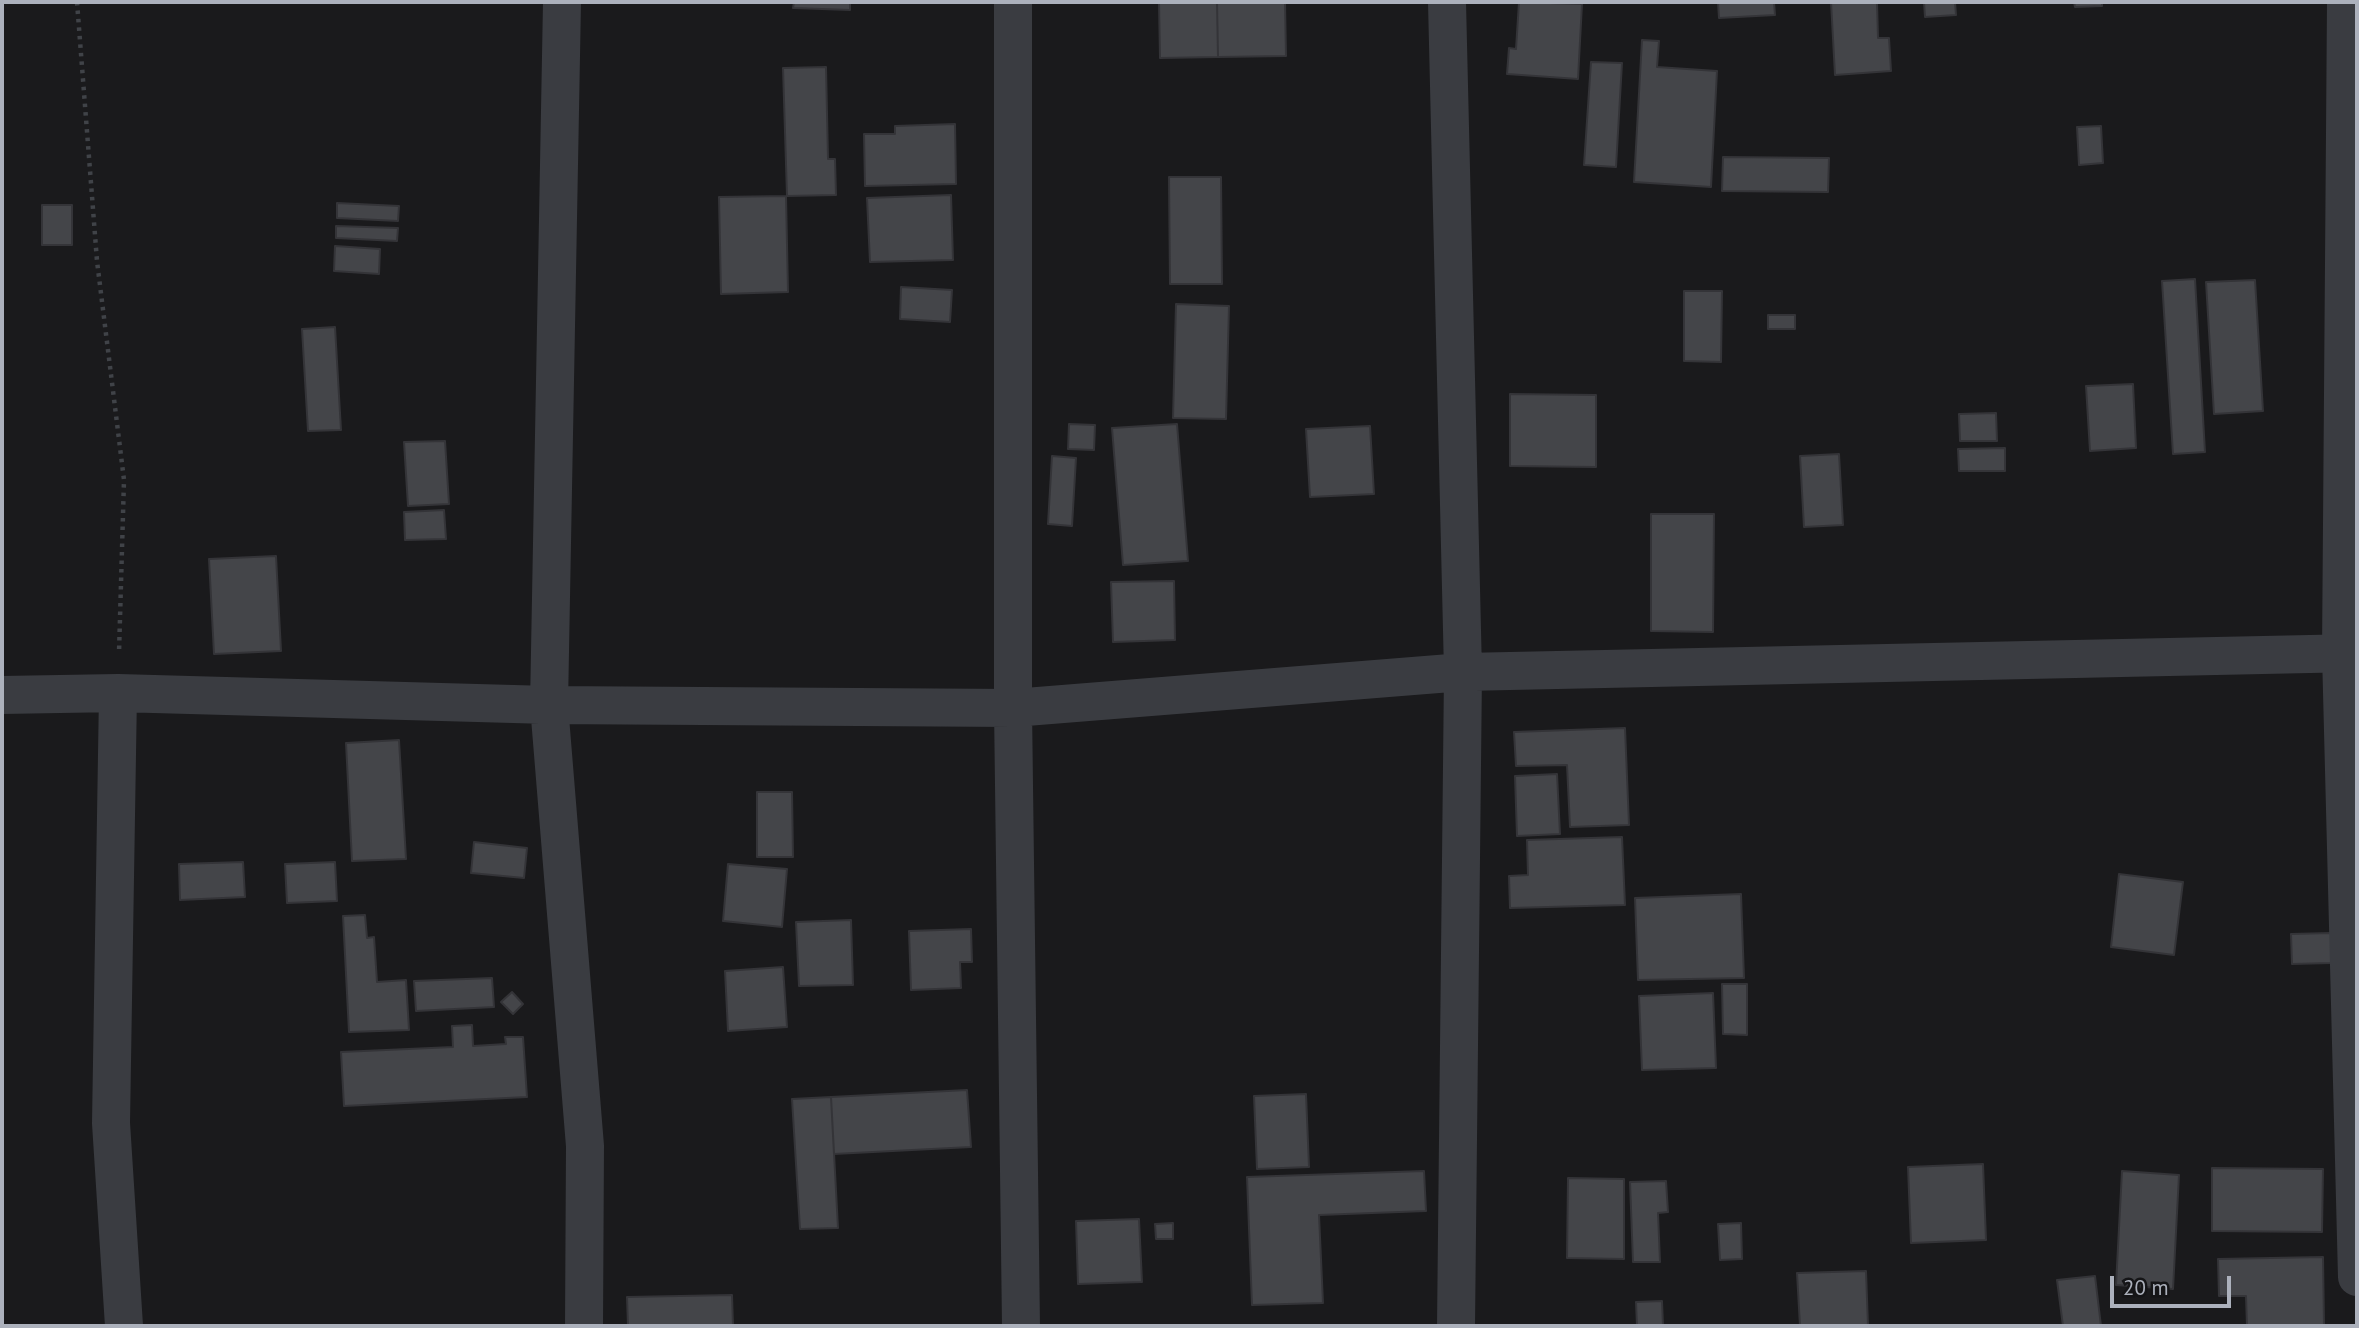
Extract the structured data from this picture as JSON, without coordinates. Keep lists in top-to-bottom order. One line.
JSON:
{"scale_bar":"20 m"}
